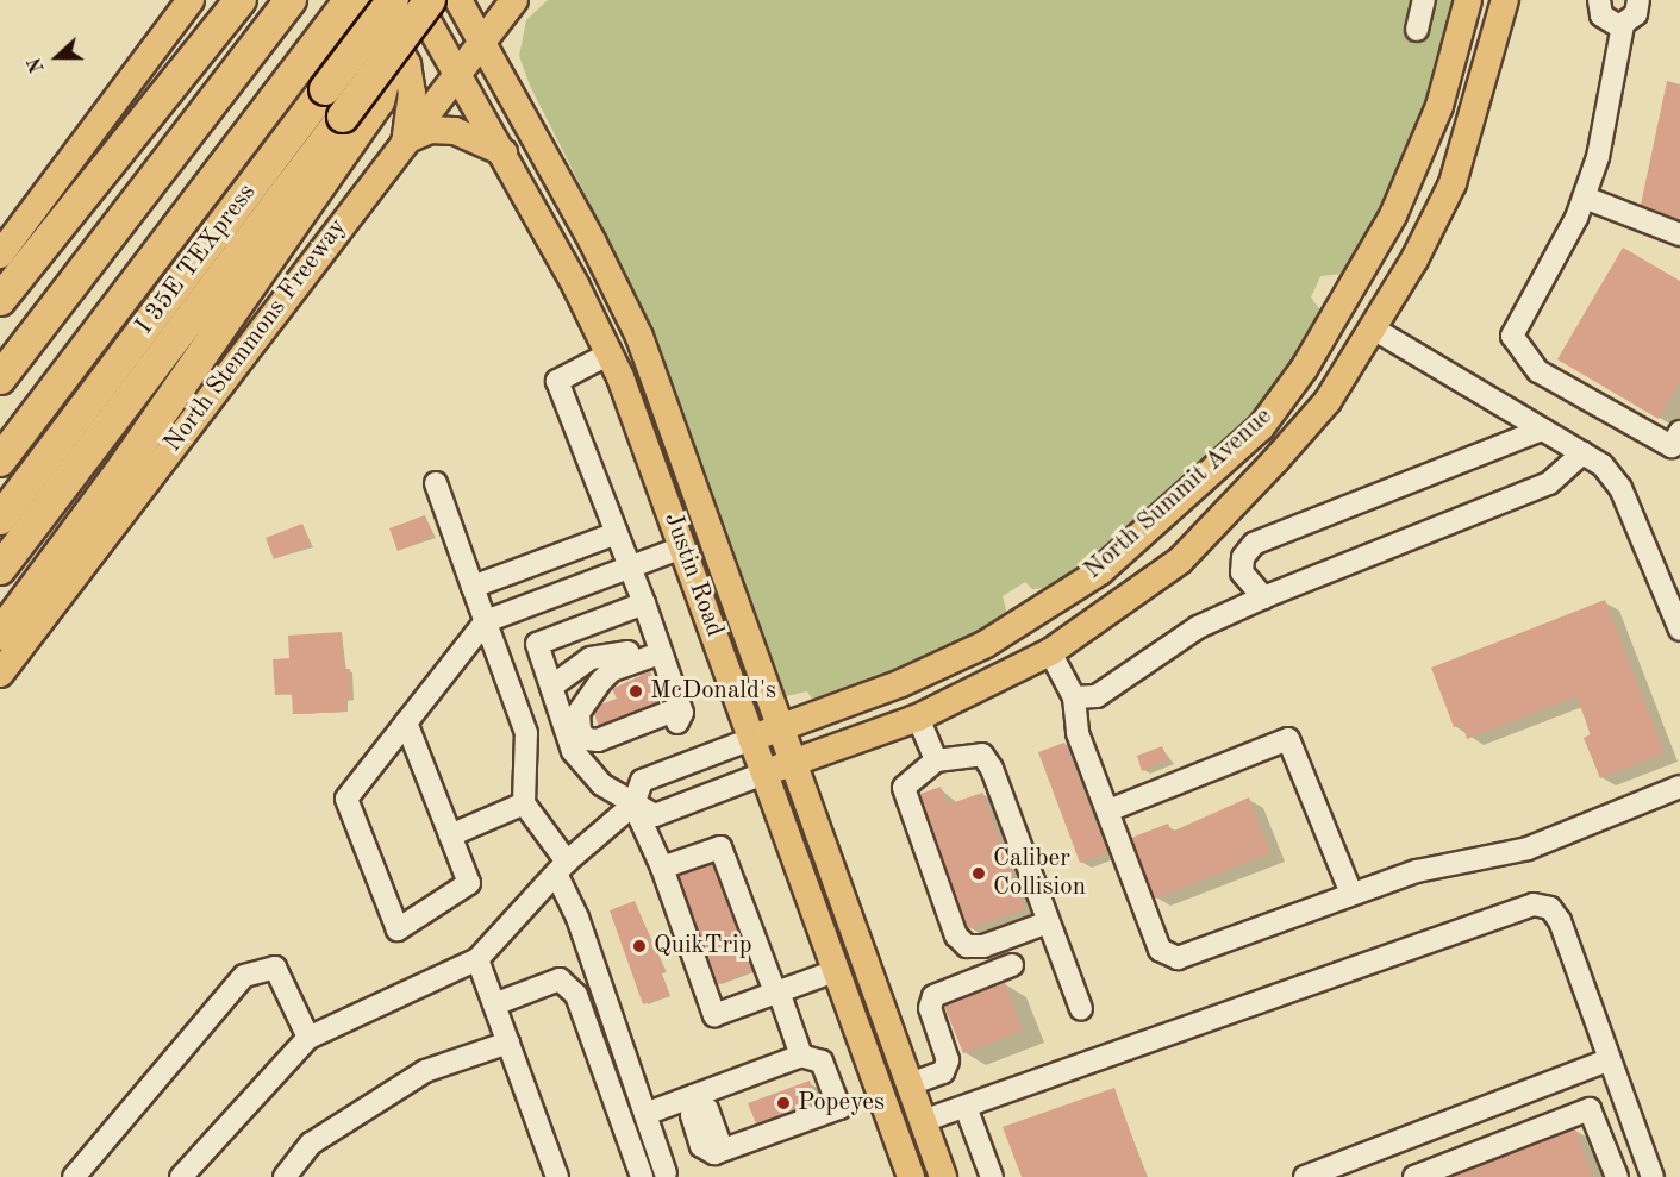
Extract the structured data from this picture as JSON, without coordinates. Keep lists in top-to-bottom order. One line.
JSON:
{"streets":{"highway":["I 35E TEXpress"],"main road":["North Stemmons Freeway","North Summit Avenue","Justin Road"]},"crossings":[["North Stemmons Freeway","Justin Road"],["North Summit Avenue","Justin Road"]],"places":["McDonald's","Caliber Collision","QuikTrip","Popeyes"],"north":"left"}
